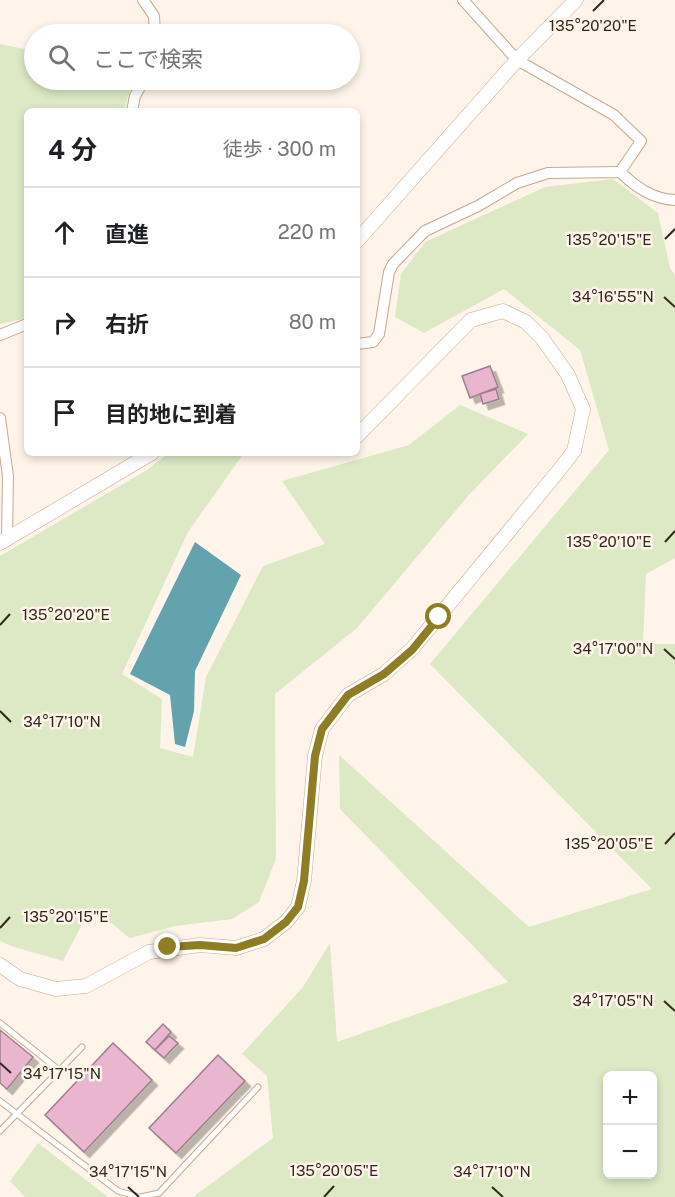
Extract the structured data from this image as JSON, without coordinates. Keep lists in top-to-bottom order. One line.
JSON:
{"page":{"search":"ここで検索","heading":["4 分","徒歩 · 300 m"],"list":[["直進","220 m"],["右折","80 m"],"目的地に到着"],"map_buttons":["+","−"]},"coordinates":["135°20'20\"E","135°20'15\"E","34°16'55\"N","135°20'10\"E","34°17'00\"N","34°17'10\"N","135°20'05\"E","34°17'05\"N","34°17'15\"N"]}
